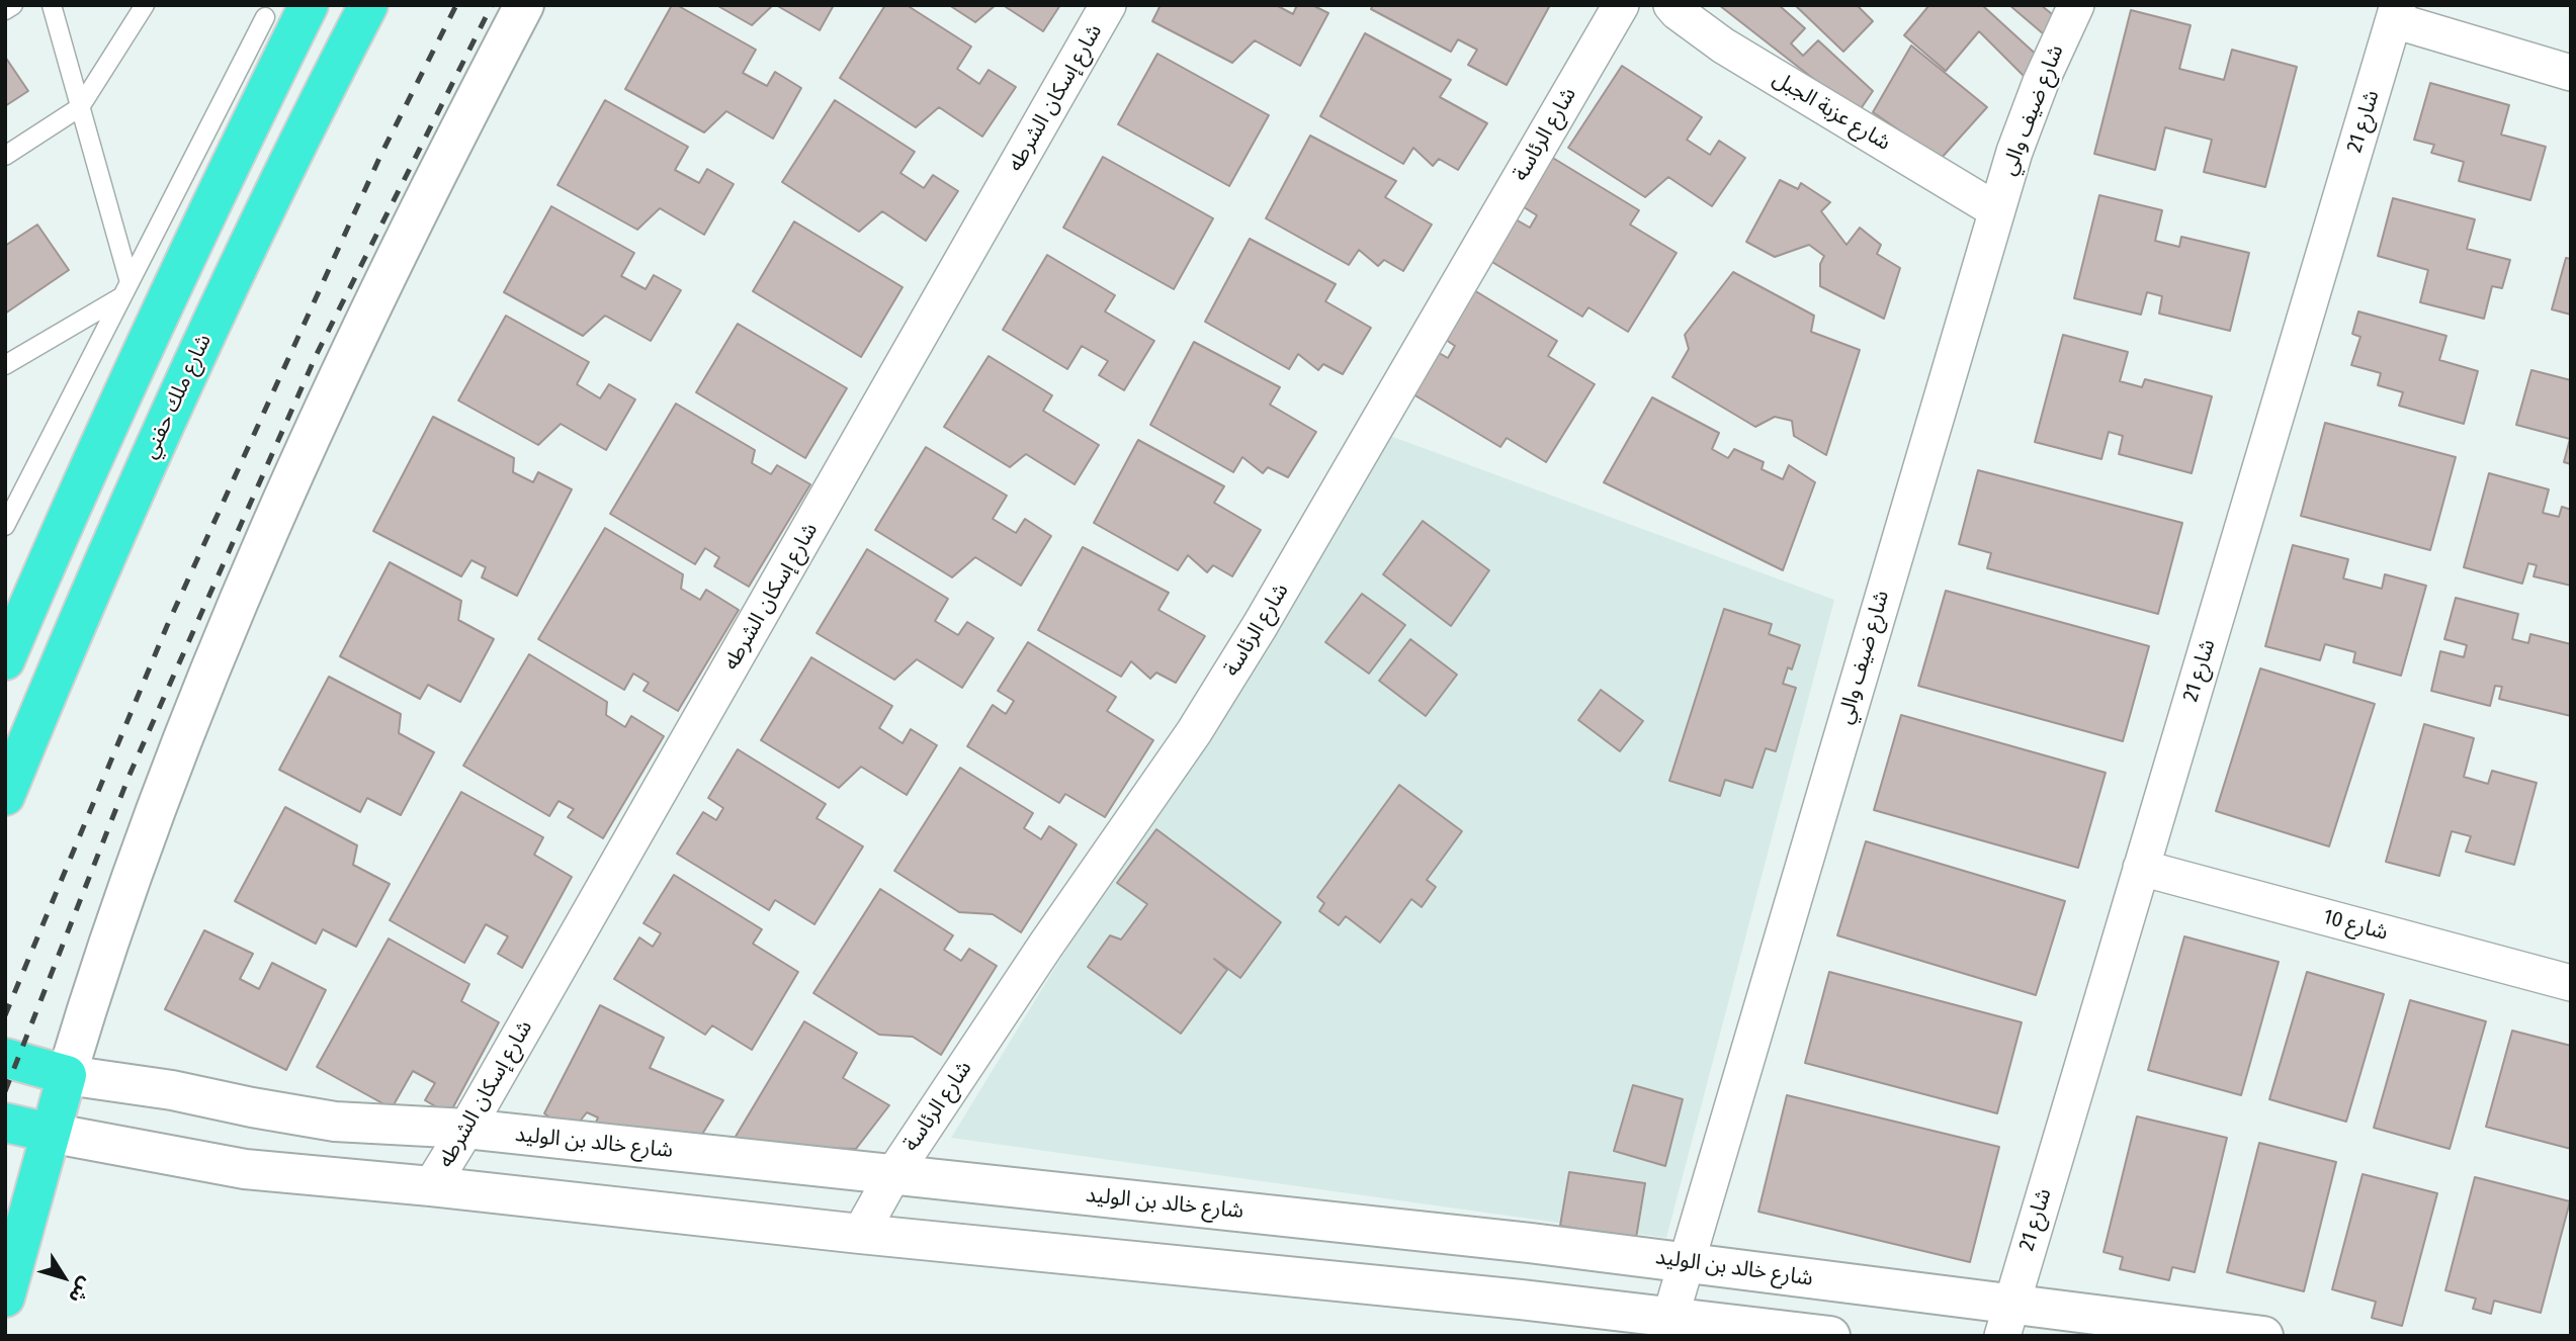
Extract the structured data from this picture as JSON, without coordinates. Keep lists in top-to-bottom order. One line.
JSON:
{"streets":{"highway":["شارع ملك حفني"],"street":["شارع إسكان الشرطه","شارع ضيف والي","شارع عزبة الجبل","شارع 21","شارع الرئاسة","شارع 10","شارع خالد بن الوليد"]},"crossings":[["شارع إسكان الشرطه","شارع خالد بن الوليد"],["شارع ضيف والي","شارع عزبة الجبل"],["شارع ضيف والي","شارع خالد بن الوليد"],["شارع 21","شارع 10"],["شارع 21","شارع خالد بن الوليد"],["شارع الرئاسة","شارع خالد بن الوليد"]],"north":"bottom right"}
